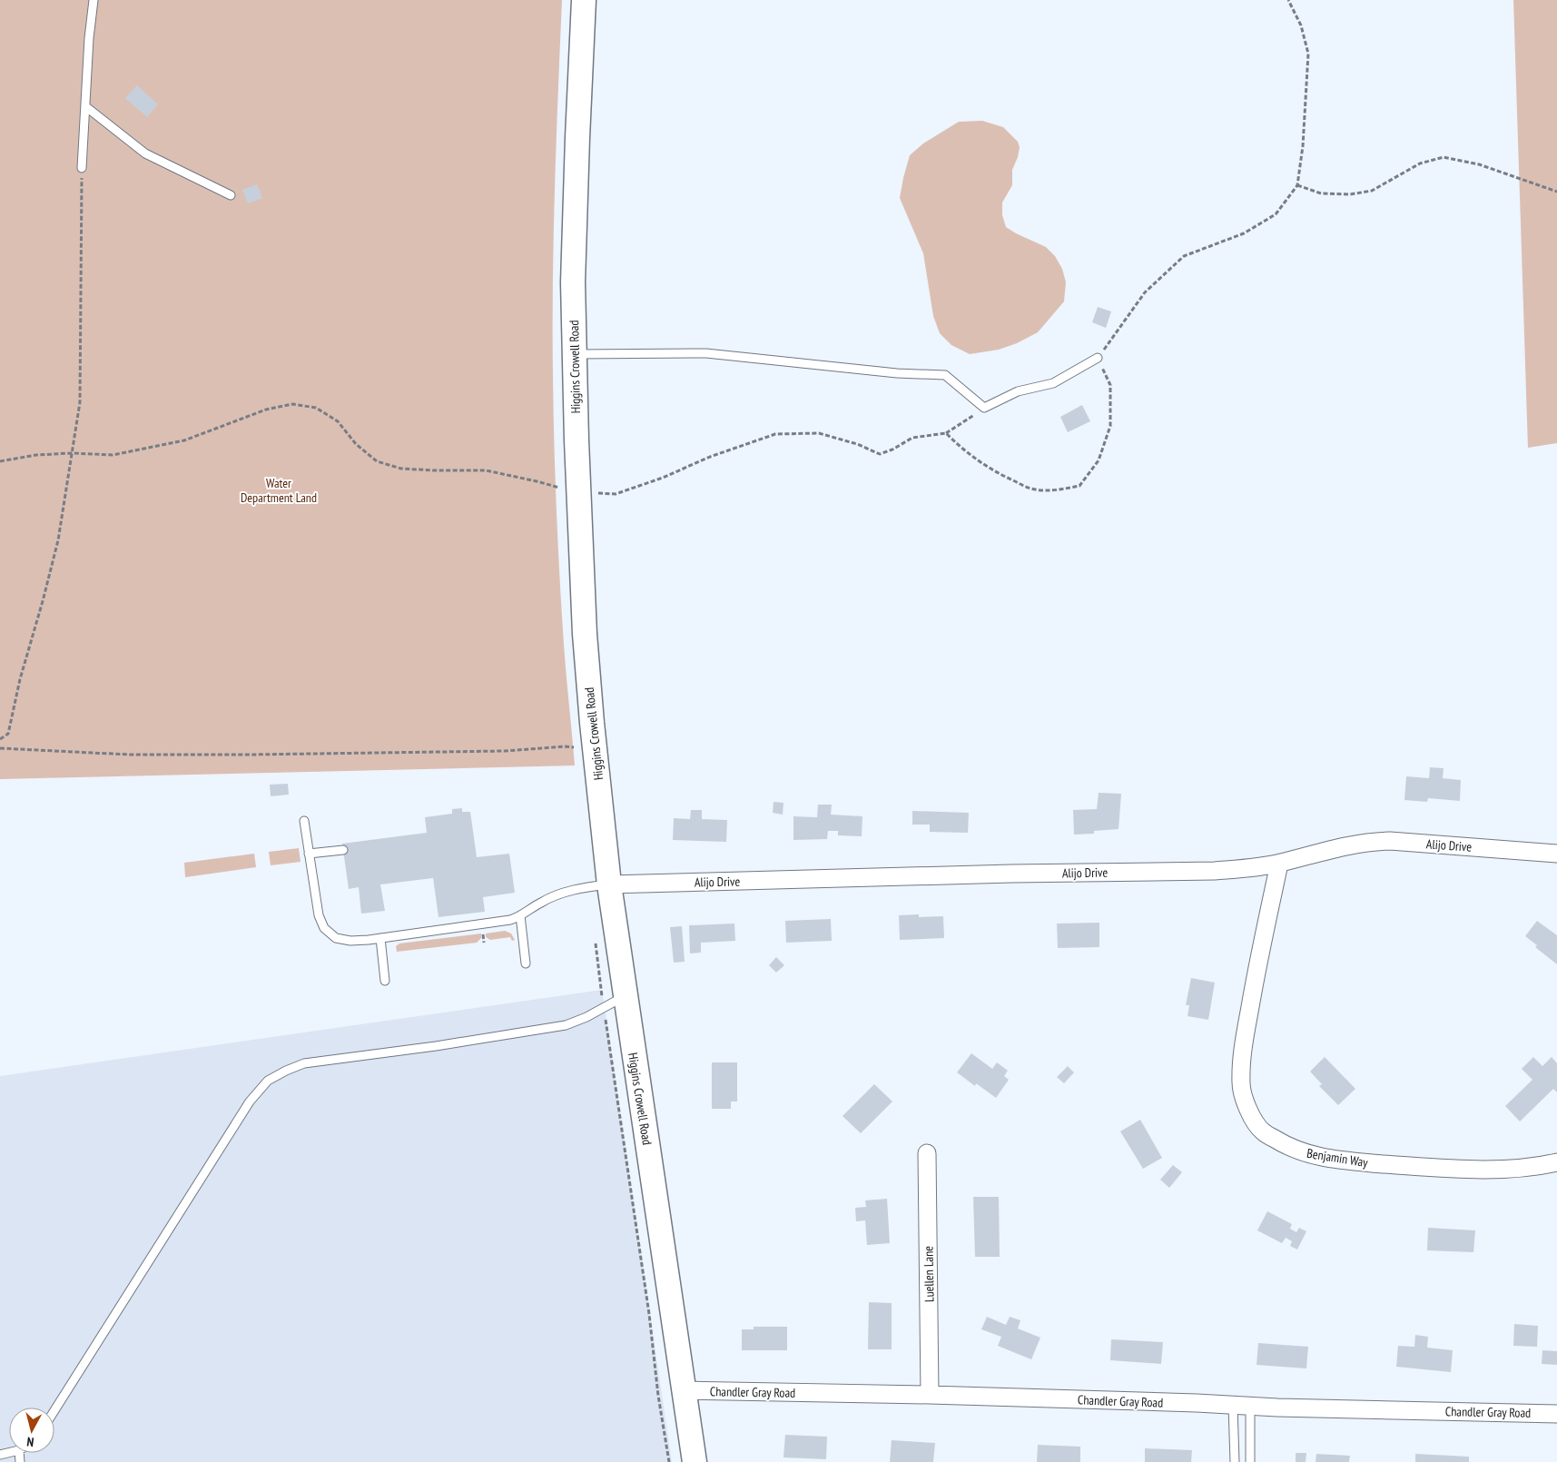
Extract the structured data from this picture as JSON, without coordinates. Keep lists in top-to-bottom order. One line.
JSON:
{"streets":{"main road":["Higgins Crowell Road"],"street":["Alijo Drive","Benjamin Way","Luellen Lane","Chandler Gray Road"]},"crossings":[["Higgins Crowell Road","Alijo Drive"],["Higgins Crowell Road","Chandler Gray Road"],["Alijo Drive","Benjamin Way"],["Luellen Lane","Chandler Gray Road"]],"parks":["Water Department Land"],"north":"bottom"}
